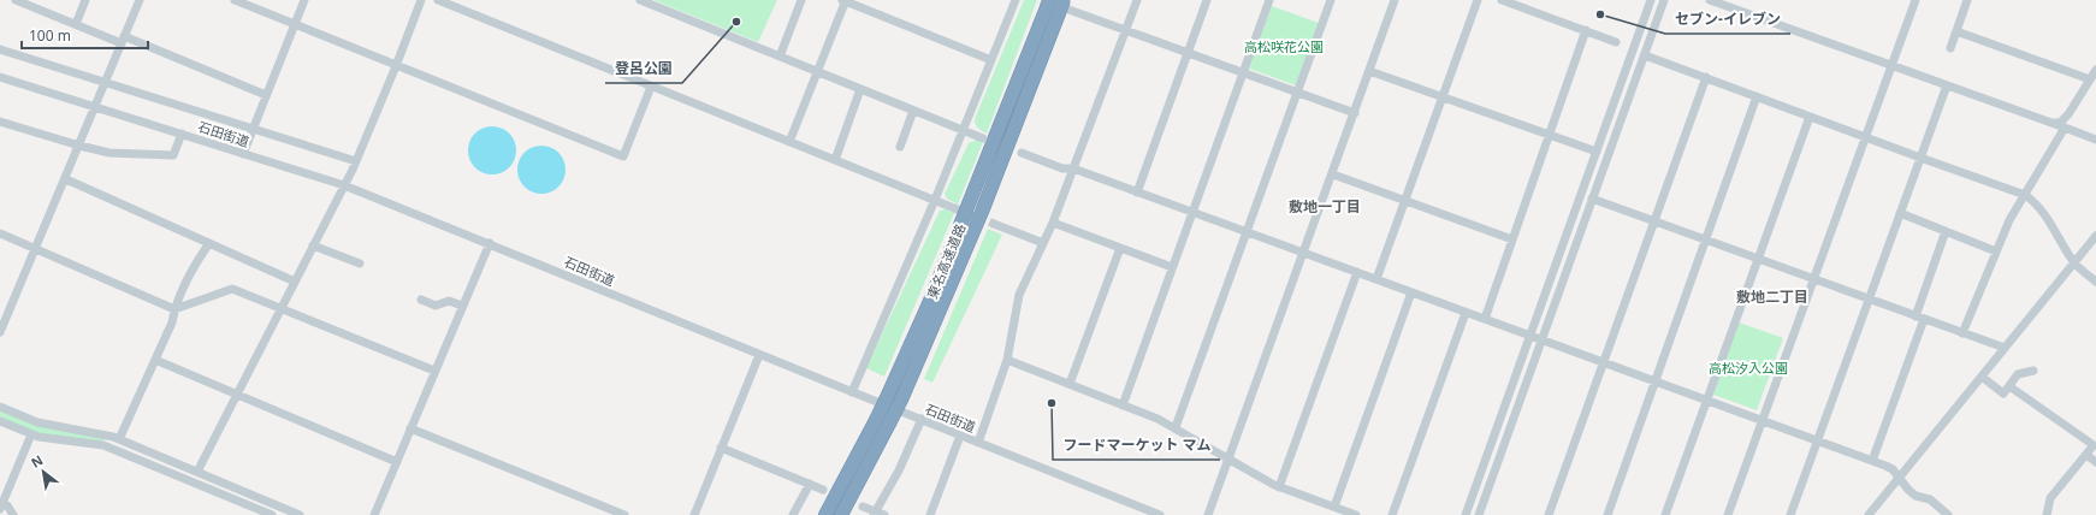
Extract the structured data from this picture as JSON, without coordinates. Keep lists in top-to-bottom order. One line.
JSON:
{"streets":{"highway":["東名高速道路"],"street":["石田街道"]},"districts":["敷地一丁目","敷地二丁目"],"parks":["高松咲花公園","高松汐入公園"],"places":["セブン-イレブン","登呂公園","フードマーケット マム"],"scale_bar":"100 m","north":"top left"}
